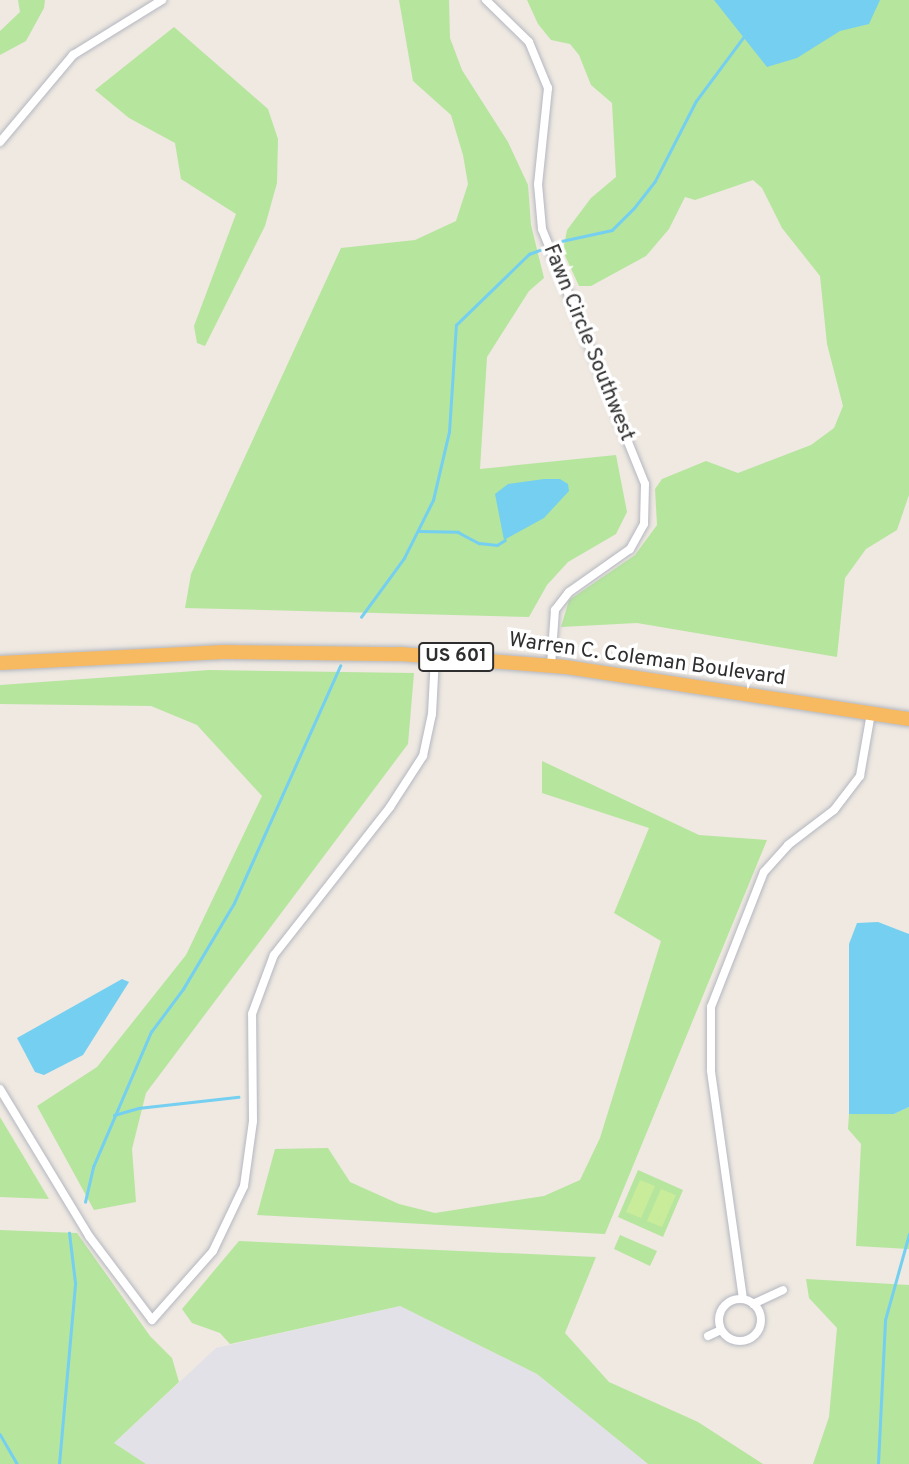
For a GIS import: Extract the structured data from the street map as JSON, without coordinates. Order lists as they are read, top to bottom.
{
  "streets": {
    "highway": ["US 601", "Warren C. Coleman Boulevard"],
    "street": ["Fawn Circle Southwest"]
  },
  "crossings": [
    ["Fawn Circle Southwest", "Warren C. Coleman Boulevard"]
  ]
}
